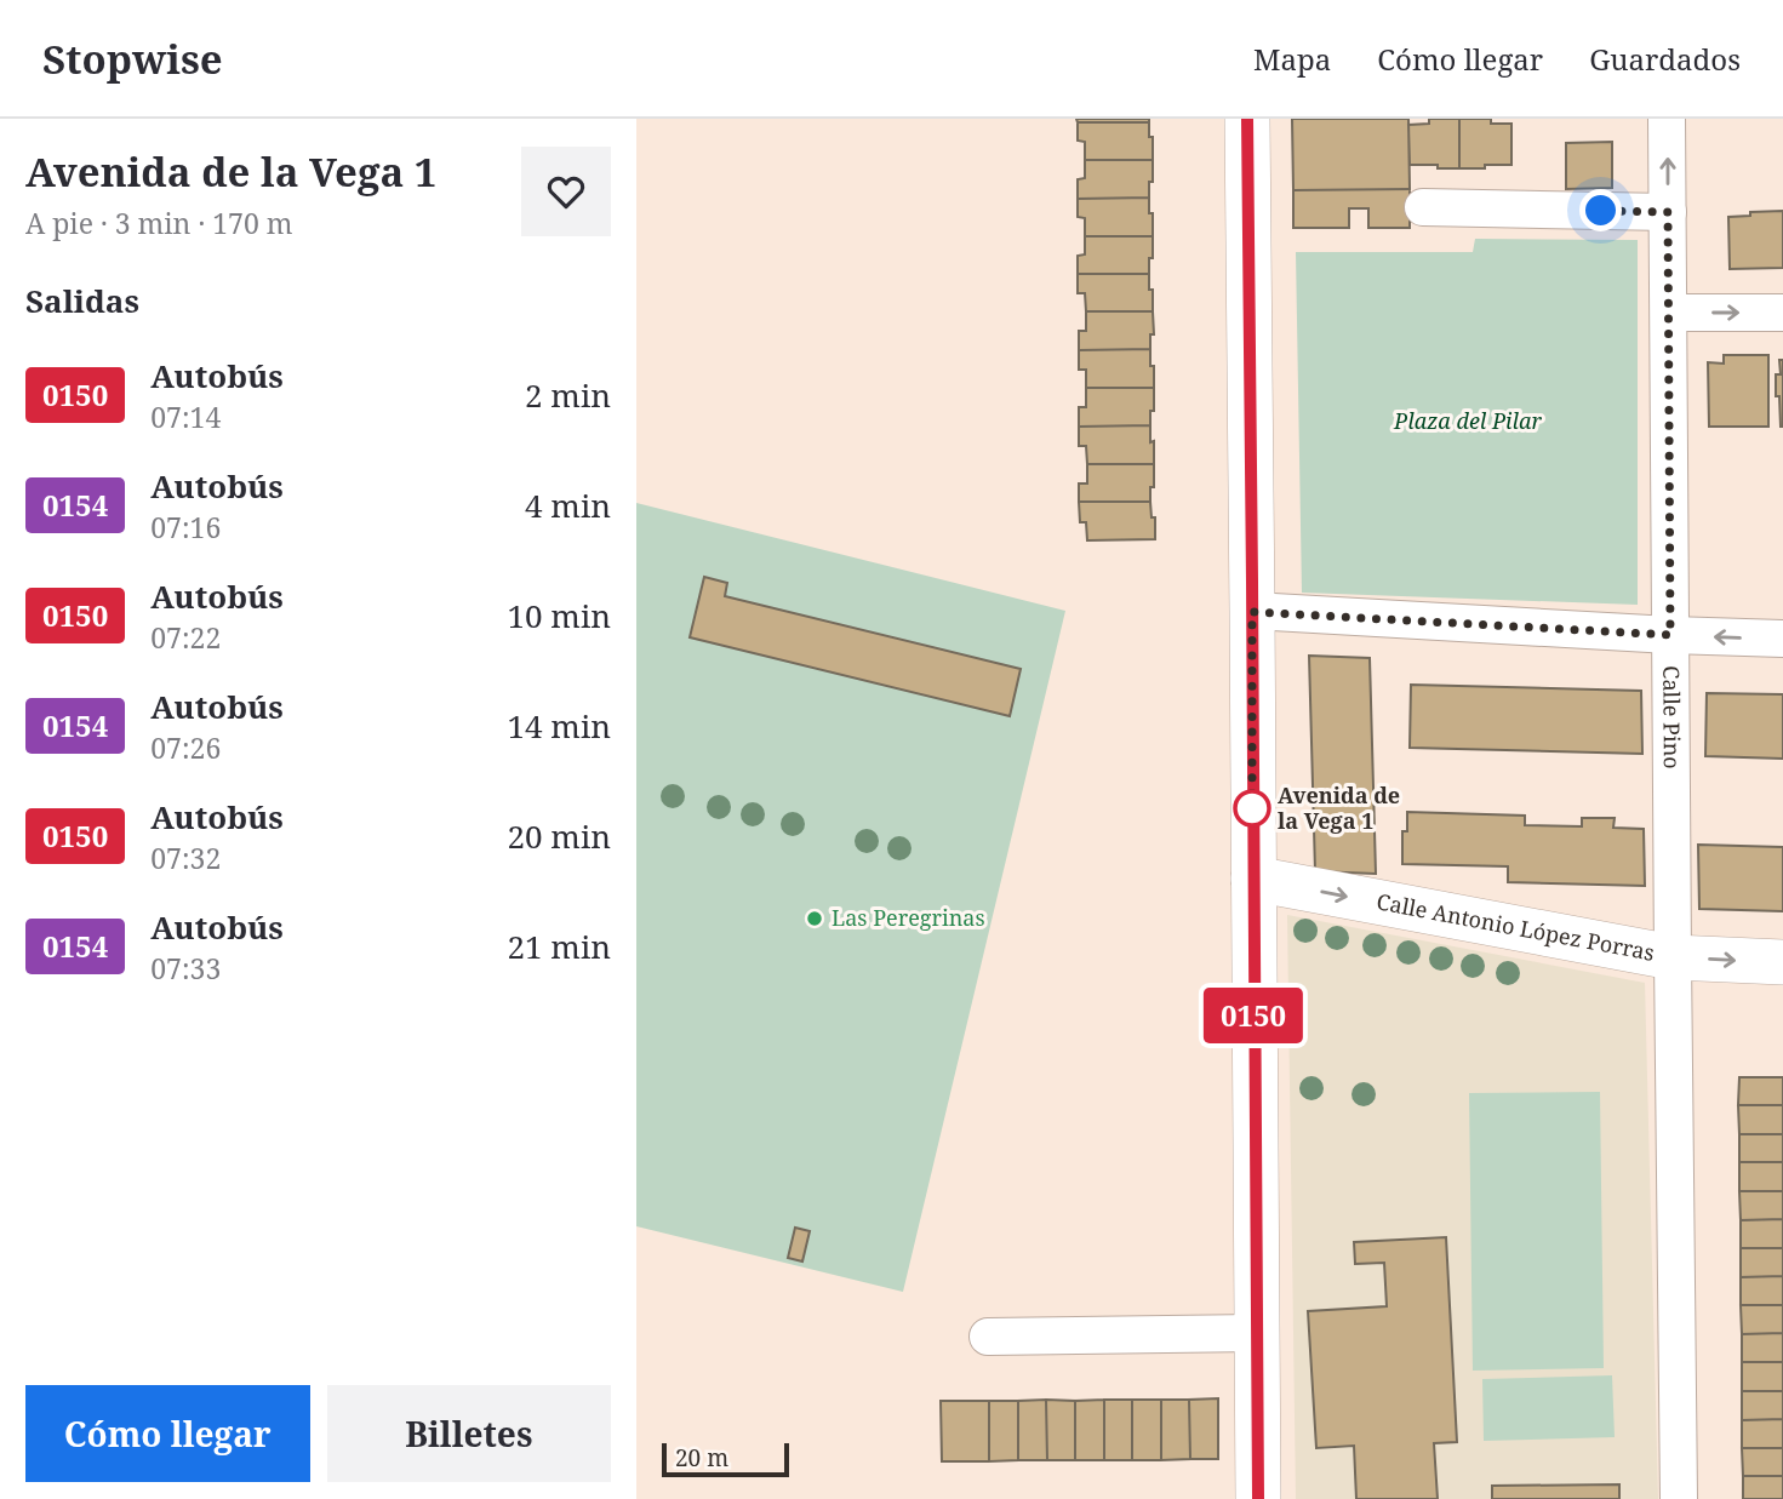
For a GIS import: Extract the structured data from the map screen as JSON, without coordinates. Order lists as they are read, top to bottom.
{
  "streets": {
    "street": ["Calle Pino", "Calle Antonio López Porras"]
  },
  "crossings": [
    ["Calle Pino", "Calle Antonio López Porras"]
  ],
  "parks": ["Plaza del Pilar"],
  "places": ["Avenida de la Vega 1", "Las Peregrinas"],
  "lines": ["bus line 0150"],
  "scale_bar": "20 m",
  "page": {
    "header": "Stopwise",
    "nav": ["Mapa", "Cómo llegar", "Guardados"],
    "heading": [
      ["Avenida de la Vega 1", "A pie · 3 min · 170 m"],
      "Salidas"
    ],
    "on_map": "0150",
    "list": [
      {
        "mark": "0150",
        "name": "Autobús",
        "note": "07:14",
        "value": "2 min"
      },
      {
        "mark": "0154",
        "name": "Autobús",
        "note": "07:16",
        "value": "4 min"
      },
      {
        "mark": "0150",
        "name": "Autobús",
        "note": "07:22",
        "value": "10 min"
      },
      {
        "mark": "0154",
        "name": "Autobús",
        "note": "07:26",
        "value": "14 min"
      },
      {
        "mark": "0150",
        "name": "Autobús",
        "note": "07:32",
        "value": "20 min"
      },
      {
        "mark": "0154",
        "name": "Autobús",
        "note": "07:33",
        "value": "21 min"
      }
    ],
    "buttons": ["Cómo llegar", "Billetes"],
    "scale": "20 m"
  }
}
